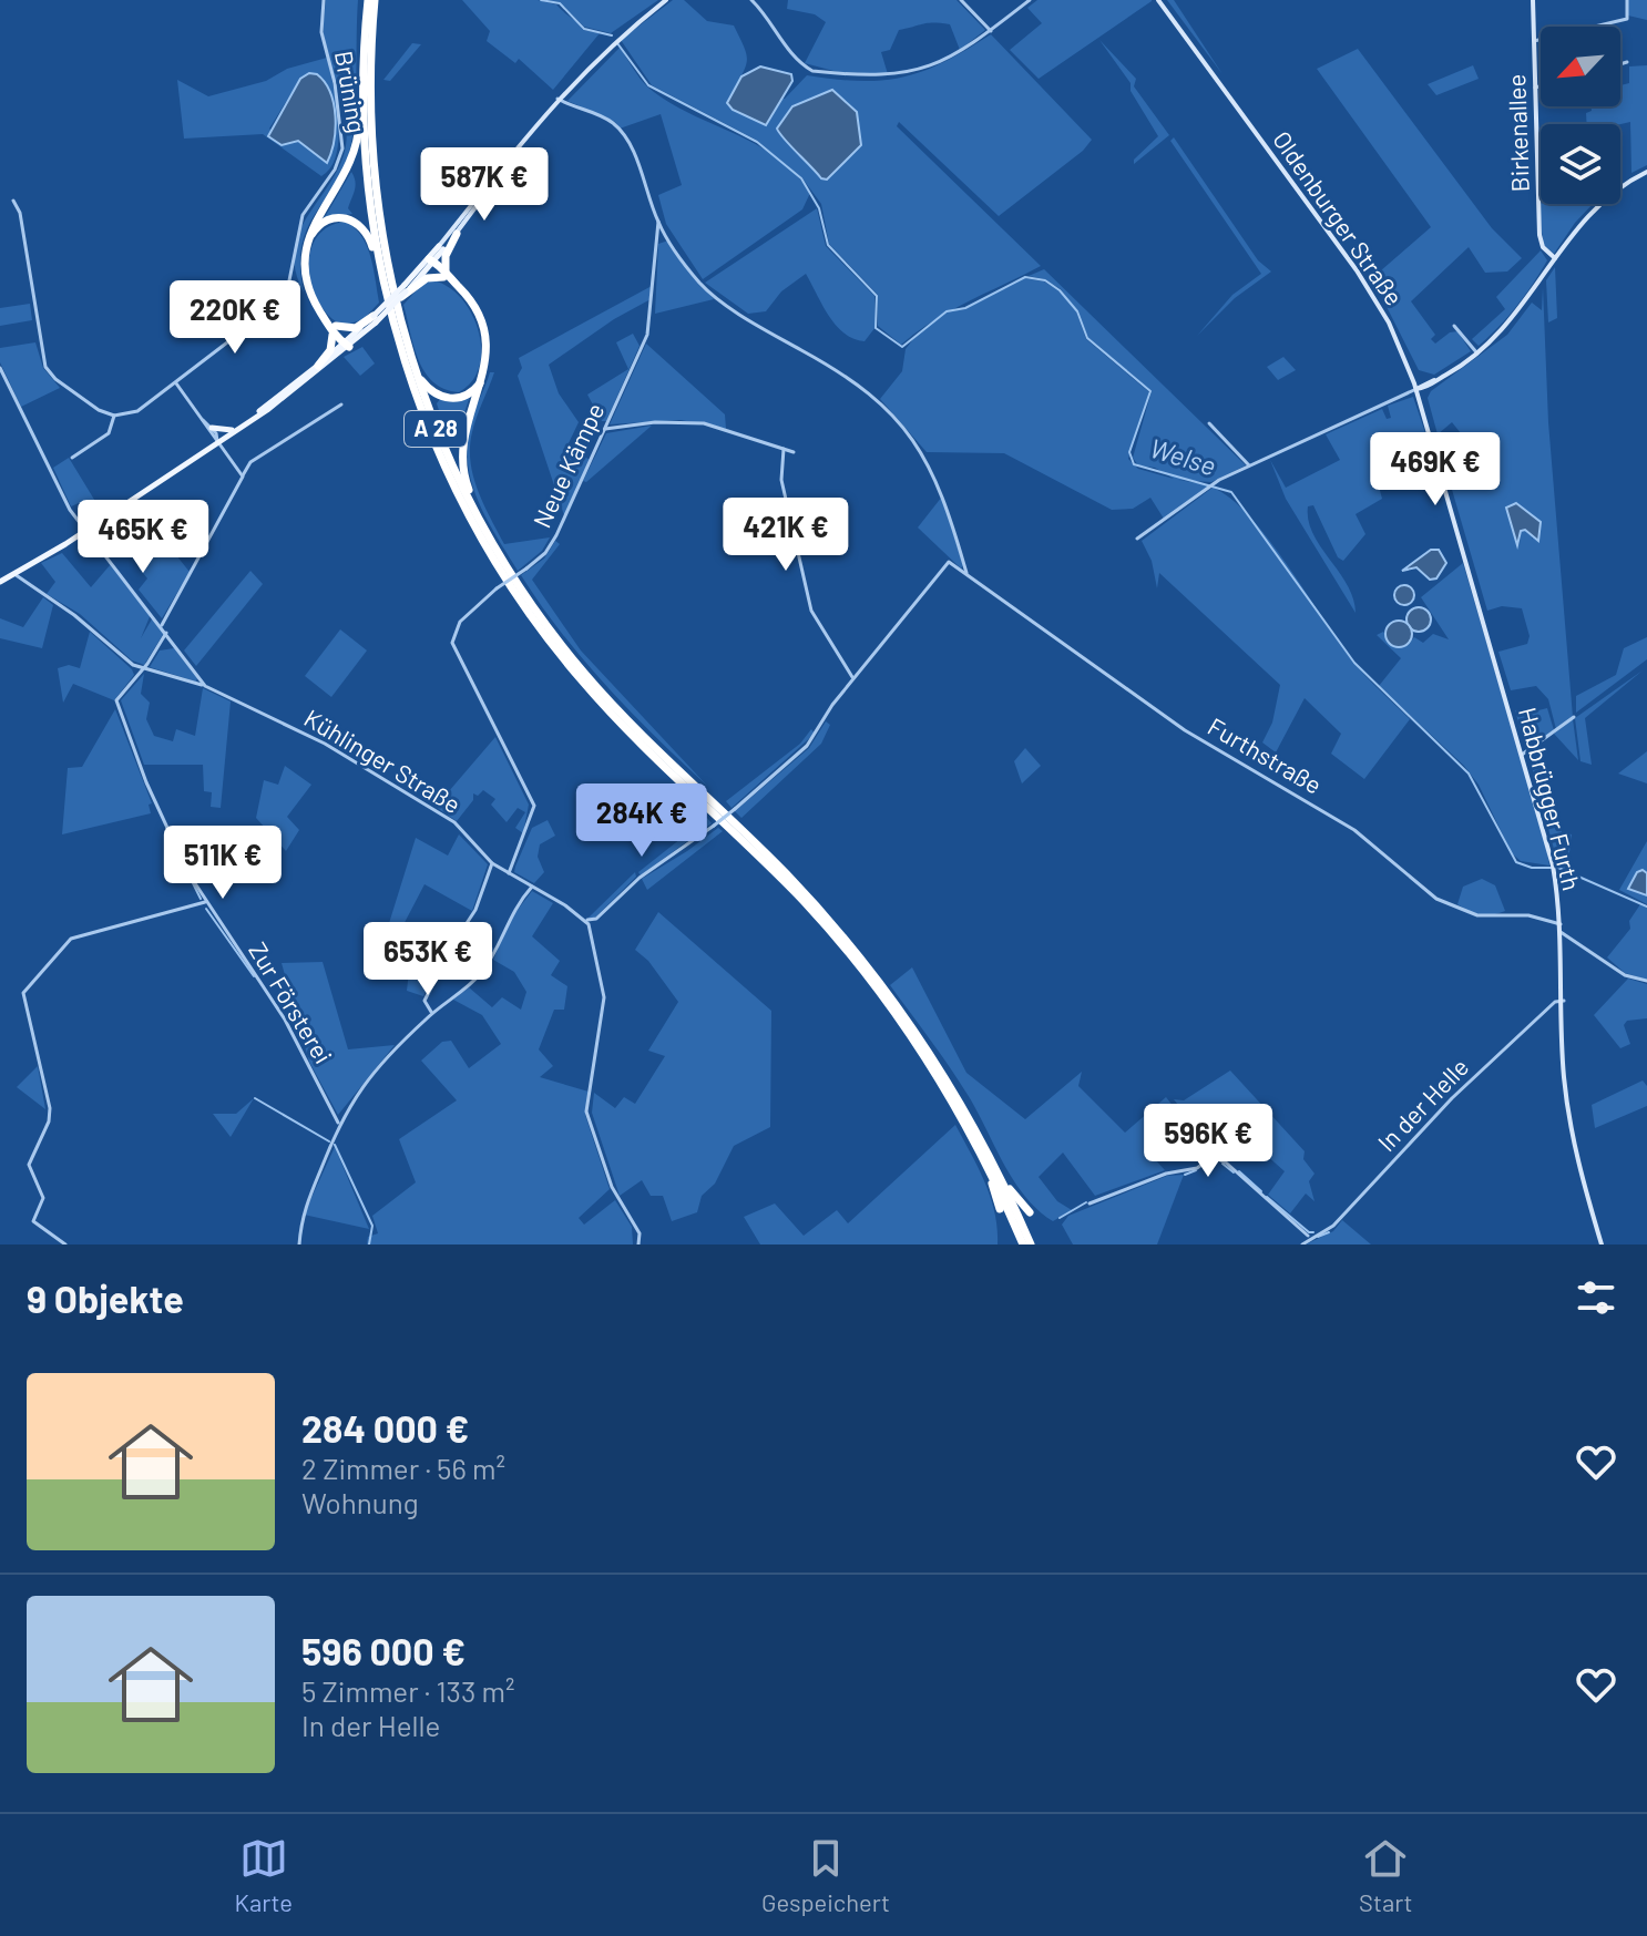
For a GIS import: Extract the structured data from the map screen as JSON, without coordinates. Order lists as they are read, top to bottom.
{
  "streets": {
    "highway": ["A 28"],
    "street": [
      "Brüning",
      "Birkenallee",
      "Oldenburger Straße",
      "Neue Kämpe",
      "Furthstraße",
      "Kühlinger Straße",
      "Habbrügger Furth",
      "Zur Försterei",
      "In der Helle"
    ]
  },
  "crossings": [
    ["Oldenburger Straße", "Habbrügger Furth"],
    ["Neue Kämpe", "Kühlinger Straße"],
    ["Furthstraße", "Habbrügger Furth"],
    ["Kühlinger Straße", "Zur Försterei"],
    ["Habbrügger Furth", "In der Helle"]
  ],
  "water": ["Welse"],
  "north": "bottom left",
  "page": {
    "price": [
      "587K €",
      "220K €",
      "469K €",
      "421K €",
      "465K €",
      "284K €",
      "511K €",
      "653K €",
      "596K €"
    ],
    "heading": "9 Objekte",
    "list": [
      {
        "name": "284 000 €",
        "note": "2 Zimmer · 56 m² · Wohnung"
      },
      {
        "name": "596 000 €",
        "note": "5 Zimmer · 133 m² · In der Helle"
      }
    ],
    "tabs": ["Karte", "Gespeichert", "Start"]
  }
}
